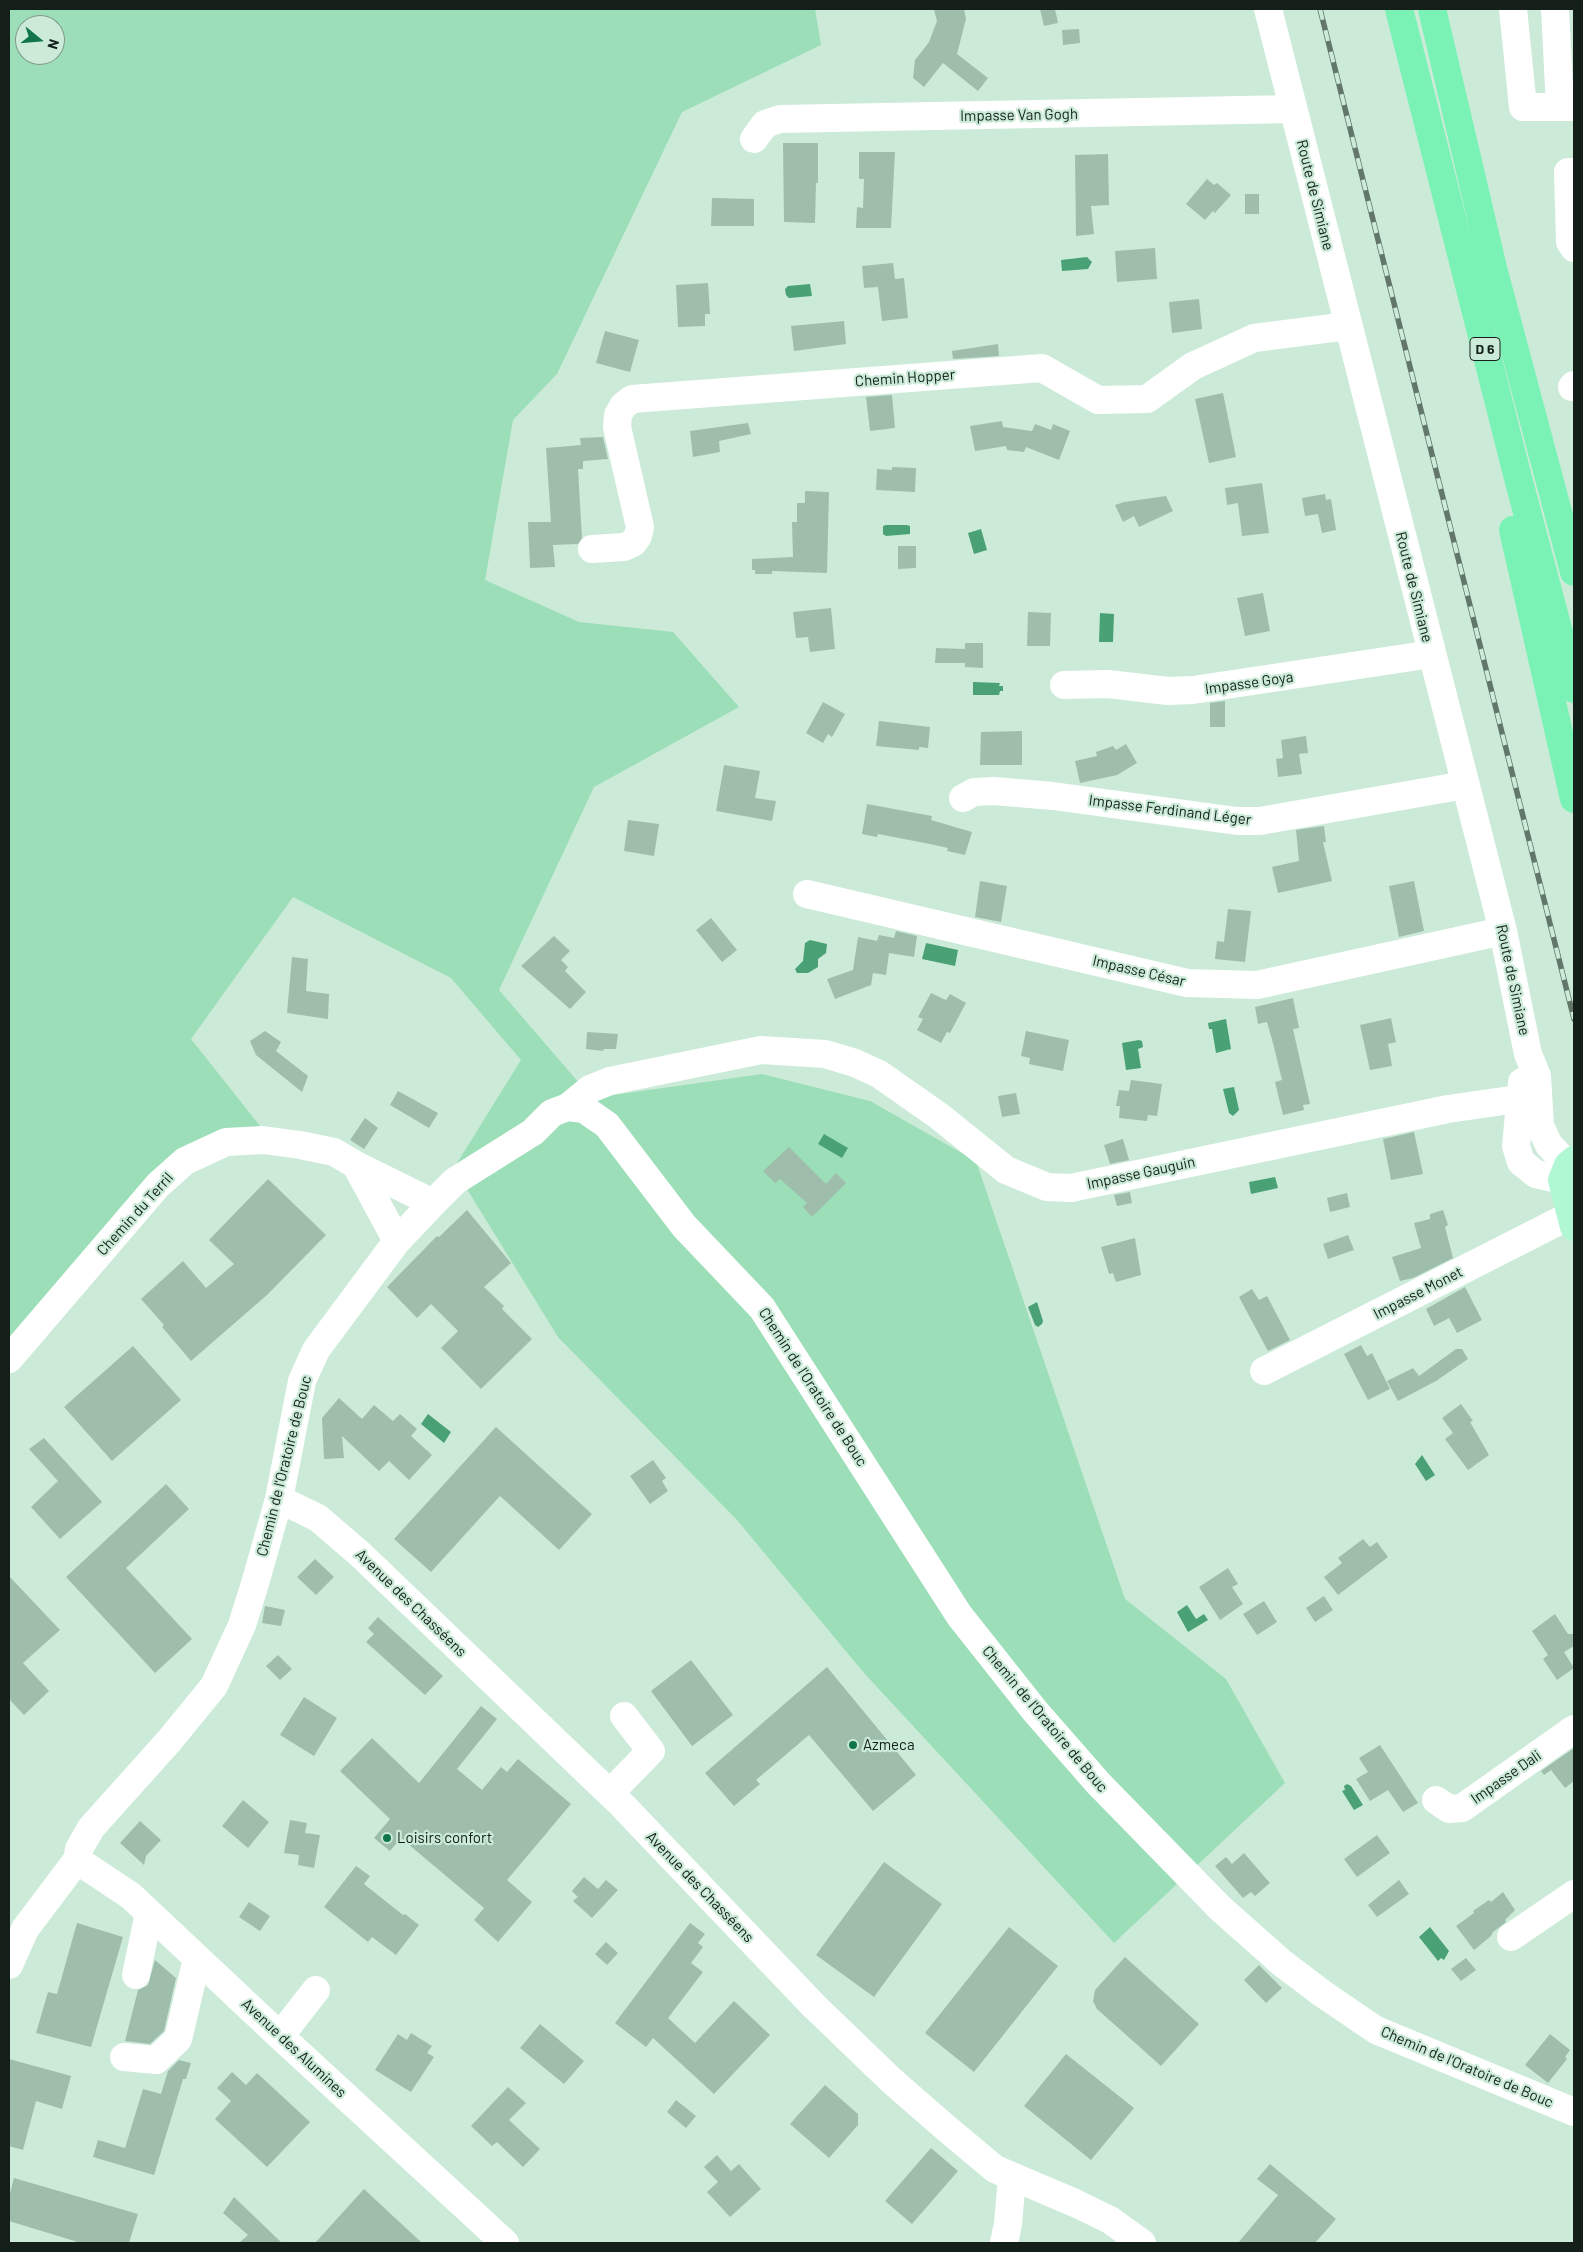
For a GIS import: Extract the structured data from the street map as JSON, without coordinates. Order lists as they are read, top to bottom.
{
  "streets": {
    "highway": ["D 6"],
    "street": [
      "Impasse Van Gogh",
      "Route de Simiane",
      "Chemin Hopper",
      "Impasse Goya",
      "Impasse Ferdinand Léger",
      "Impasse César",
      "Impasse Gauguin",
      "Chemin du Terril",
      "Impasse Monet",
      "Chemin de l'Oratoire de Bouc",
      "Avenue des Chasséens",
      "Impasse Dali",
      "Avenue des Alumines"
    ]
  },
  "crossings": [
    ["Impasse Van Gogh", "Route de Simiane"],
    ["Route de Simiane", "Chemin Hopper"],
    ["Route de Simiane", "Impasse Goya"],
    ["Route de Simiane", "Impasse Ferdinand Léger"],
    ["Route de Simiane", "Impasse César"],
    ["Route de Simiane", "Impasse Gauguin"],
    ["Impasse Gauguin", "Chemin de l'Oratoire de Bouc"],
    ["Chemin du Terril", "Chemin de l'Oratoire de Bouc"],
    ["Chemin de l'Oratoire de Bouc", "Avenue des Chasséens"],
    ["Chemin de l'Oratoire de Bouc", "Avenue des Alumines"]
  ],
  "places": ["Azmeca", "Loisirs confort"],
  "north": "right"
}
